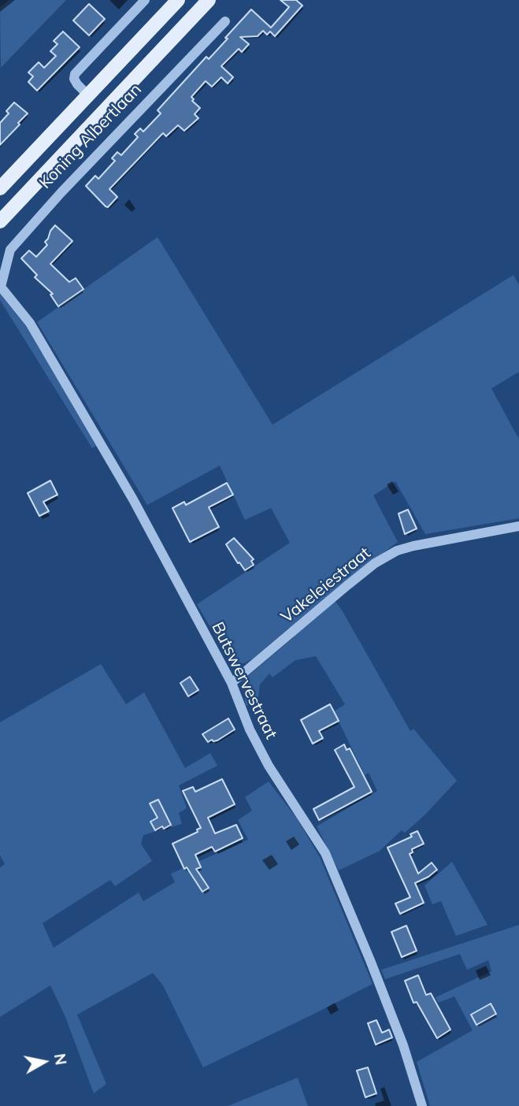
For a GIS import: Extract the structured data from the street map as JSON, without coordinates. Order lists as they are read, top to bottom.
{
  "streets": {
    "main road": ["Koning Albertlaan"],
    "street": ["Vakeleiestraat", "Butswervestraat"]
  },
  "crossings": [
    ["Koning Albertlaan", "Butswervestraat"],
    ["Vakeleiestraat", "Butswervestraat"]
  ],
  "north": "right"
}
